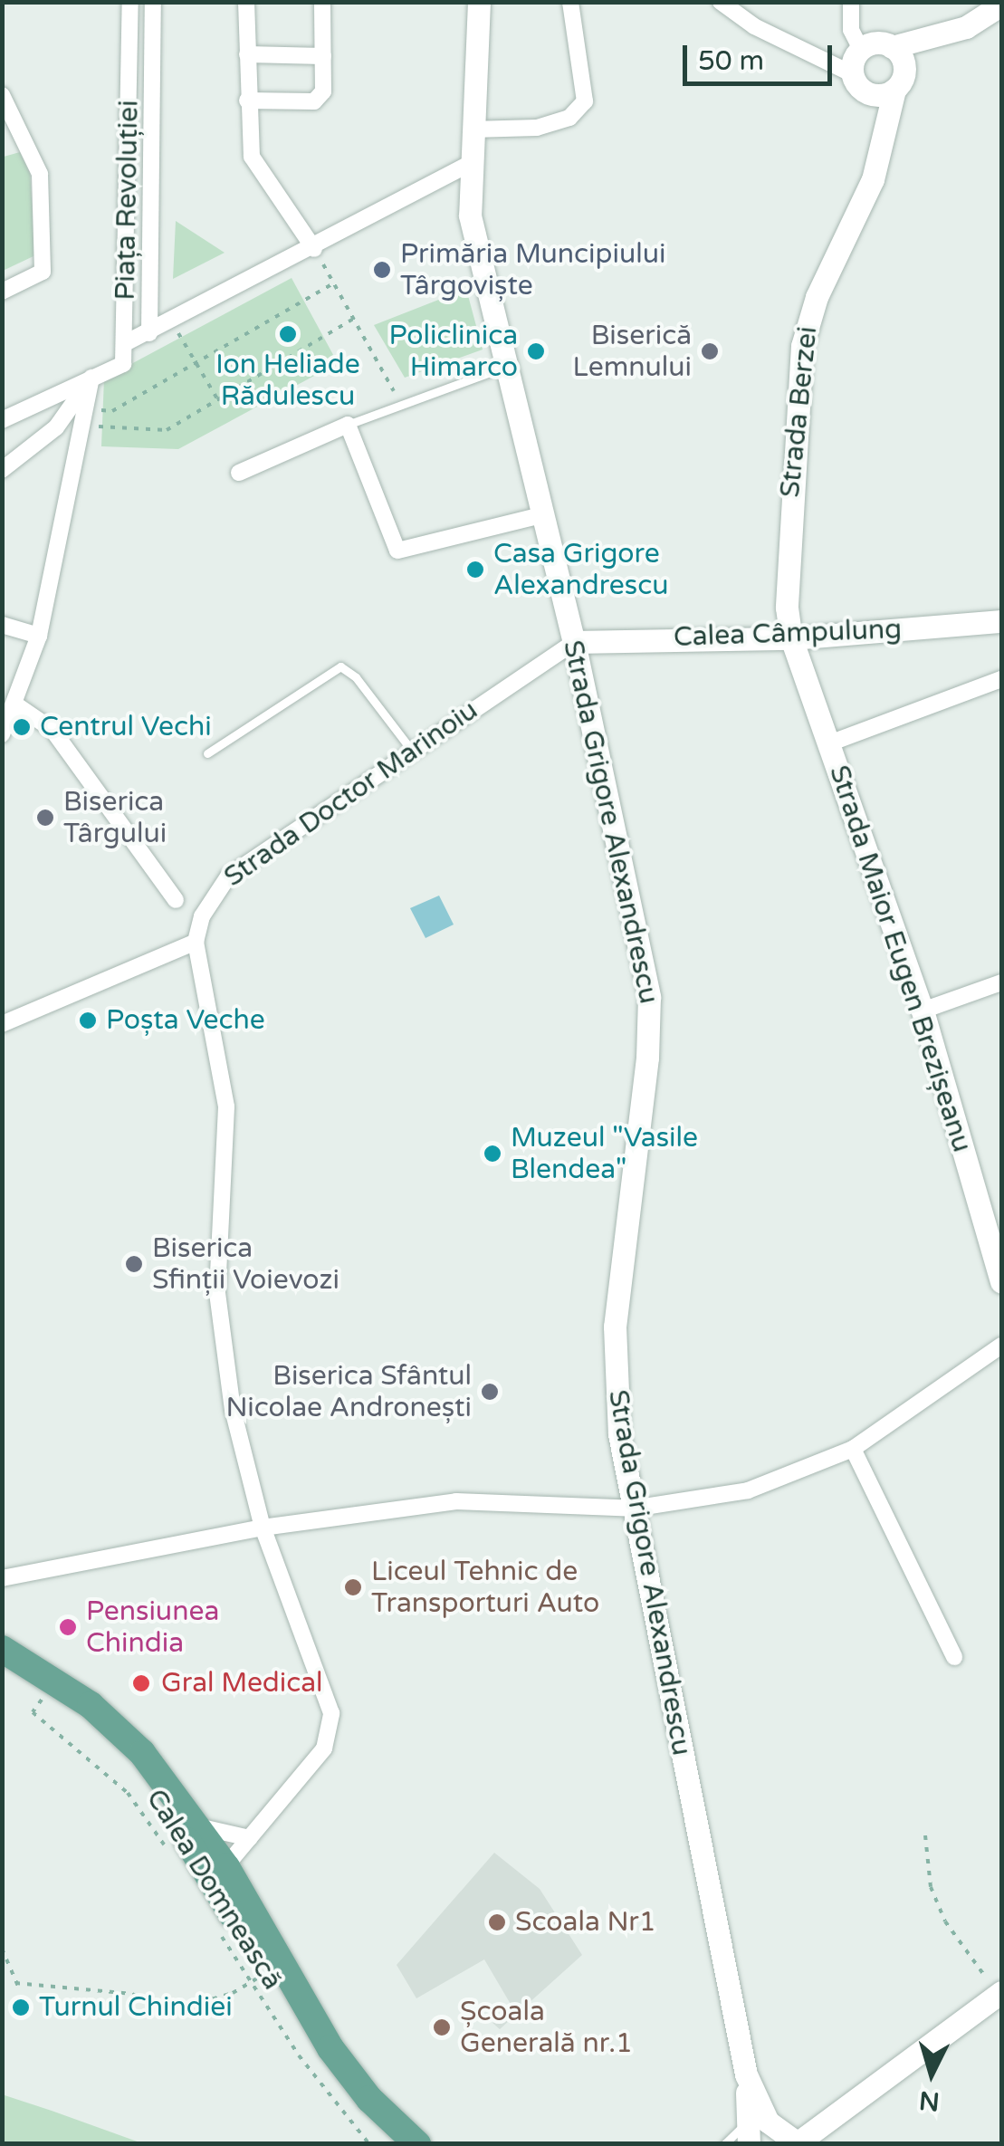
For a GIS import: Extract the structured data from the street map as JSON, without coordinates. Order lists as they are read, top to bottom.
{
  "streets": {
    "main road": ["Calea Domnească"],
    "street": [
      "Piața Revoluției",
      "Strada Berzei",
      "Calea Câmpulung",
      "Strada Doctor Marinoiu",
      "Strada Grigore Alexandrescu",
      "Strada Maior Eugen Brezișeanu"
    ]
  },
  "crossings": [
    ["Strada Berzei", "Calea Câmpulung"],
    ["Strada Berzei", "Strada Maior Eugen Brezișeanu"],
    ["Calea Câmpulung", "Strada Doctor Marinoiu"],
    ["Calea Câmpulung", "Strada Grigore Alexandrescu"],
    ["Calea Câmpulung", "Strada Maior Eugen Brezișeanu"],
    ["Strada Doctor Marinoiu", "Strada Grigore Alexandrescu"]
  ],
  "places": [
    "Primăria Muncipiului Târgoviște",
    "Ion Heliade Rădulescu",
    "Policlinica Himarco",
    "Biserică Lemnului",
    "Casa Grigore Alexandrescu",
    "Centrul Vechi",
    "Biserica Târgului",
    "Poșta Veche",
    "Muzeul \"Vasile Blendea\"",
    "Biserica Sfinții Voievozi",
    "Biserica Sfântul Nicolae Andronești",
    "Liceul Tehnic de Transporturi Auto",
    "Pensiunea Chindia",
    "Gral Medical",
    "Scoala Nr1",
    "Turnul Chindiei",
    "Școala Generală nr.1"
  ],
  "scale_bar": "50 m",
  "north": "bottom"
}
